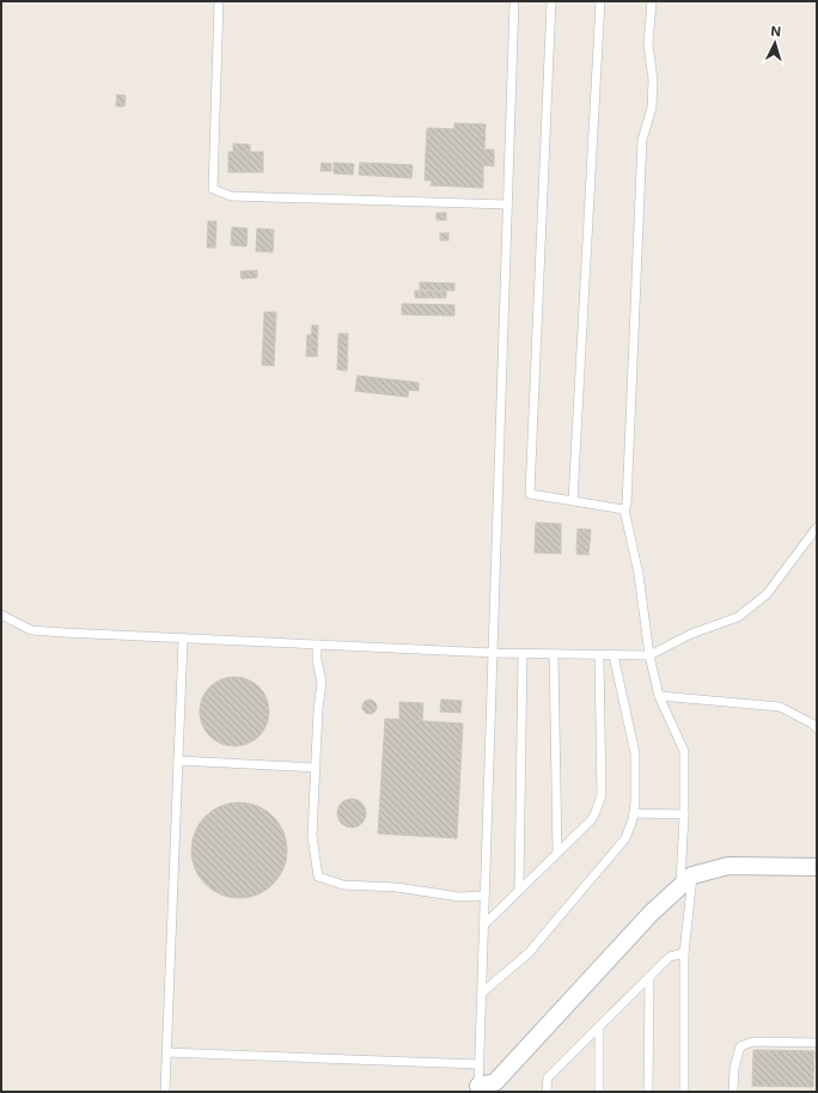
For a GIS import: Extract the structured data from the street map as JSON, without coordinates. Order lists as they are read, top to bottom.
{
  "north": "top"
}
